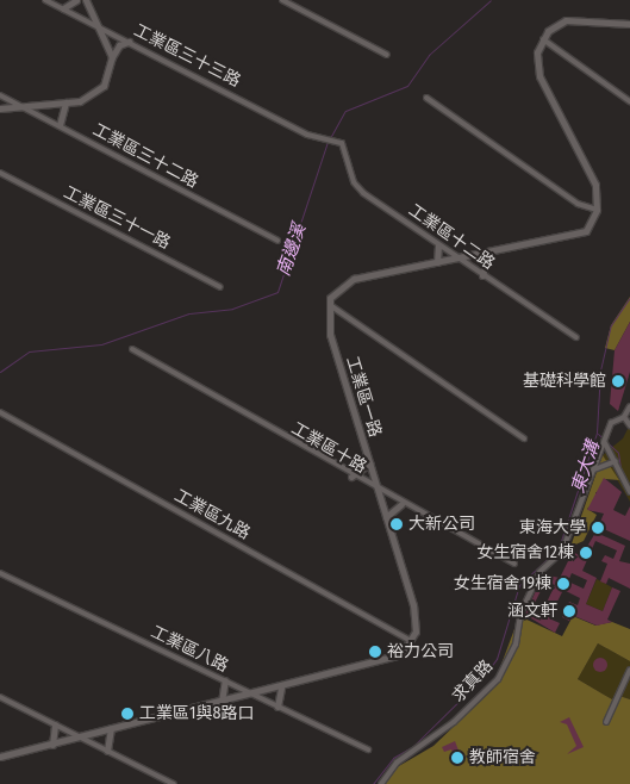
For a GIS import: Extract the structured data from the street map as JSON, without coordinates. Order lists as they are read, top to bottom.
{
  "streets": {
    "street": [
      "工業區三十三路",
      "工業區三十二路",
      "工業區三十一路",
      "工業區十二路",
      "工業區一路",
      "工業區十路",
      "工業區九路",
      "工業區八路",
      "求真路"
    ]
  },
  "crossings": [
    ["工業區三十三路", "工業區十二路"],
    ["工業區一路", "工業區十路"],
    ["工業區一路", "工業區九路"]
  ],
  "water": ["南邊溪", "東大溝"],
  "places": [
    "基礎科學館",
    "大新公司",
    "東海大學",
    "女生宿舍12棟",
    "女生宿舍19棟",
    "涵文軒",
    "裕力公司",
    "工業區1與8路口",
    "教師宿舍"
  ]
}
